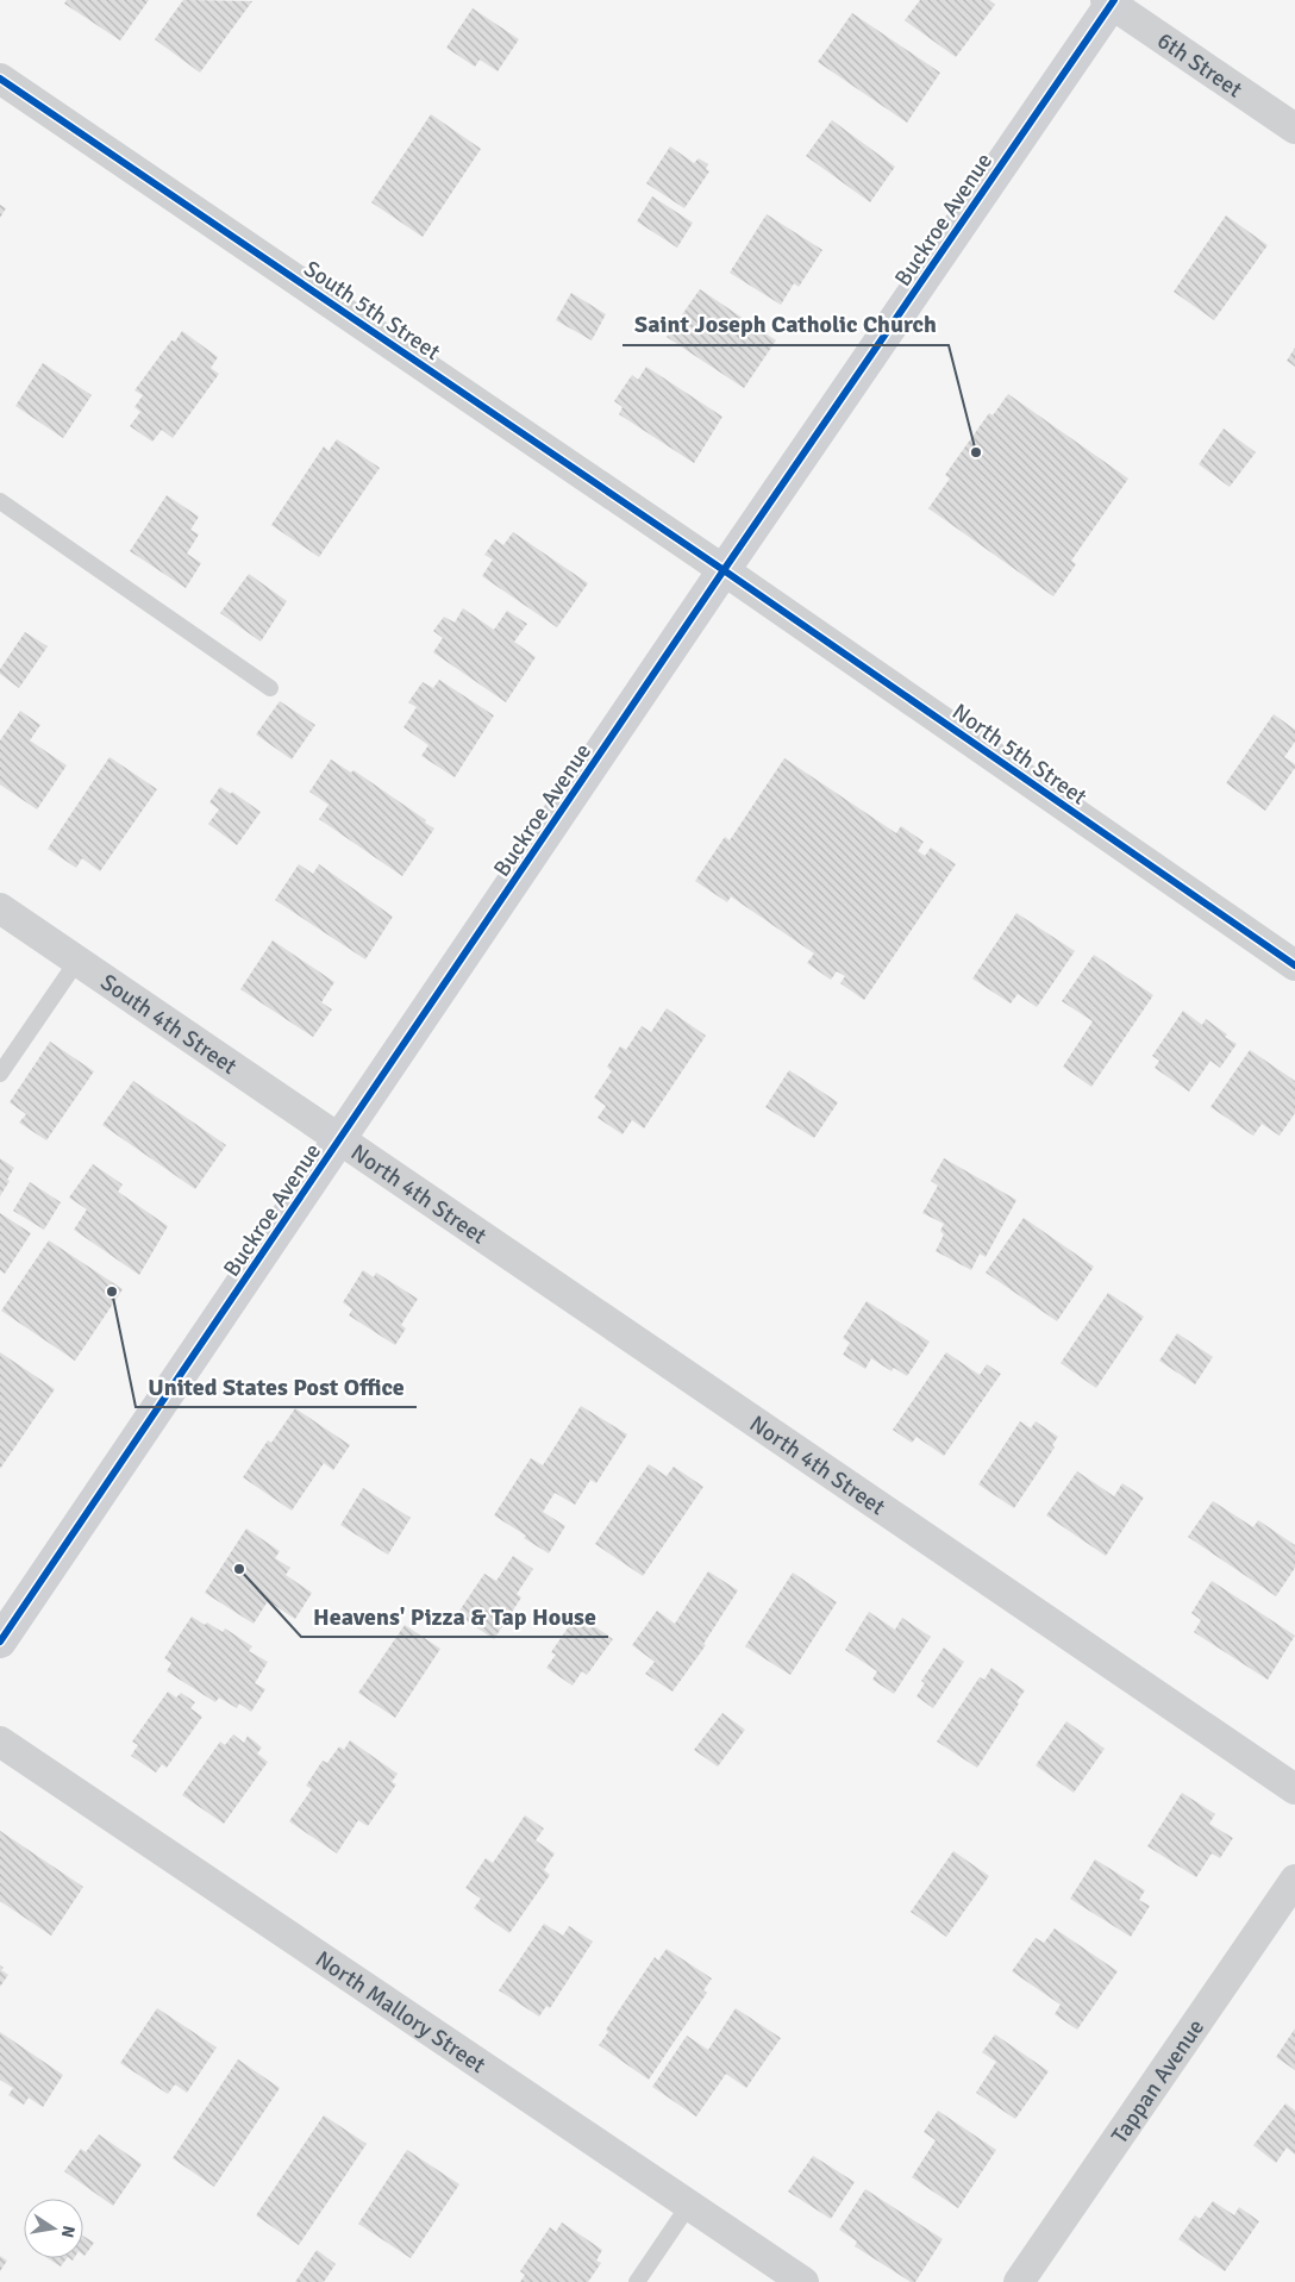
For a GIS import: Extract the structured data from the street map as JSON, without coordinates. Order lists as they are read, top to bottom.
{
  "streets": {
    "street": [
      "6th Street",
      "Buckroe Avenue",
      "South 5th Street",
      "North 5th Street",
      "South 4th Street",
      "North 4th Street",
      "North Mallory Street",
      "Tappan Avenue"
    ]
  },
  "crossings": [
    ["6th Street", "Buckroe Avenue"],
    ["Buckroe Avenue", "South 5th Street"],
    ["Buckroe Avenue", "North 5th Street"],
    ["Buckroe Avenue", "South 4th Street"],
    ["Buckroe Avenue", "North 4th Street"],
    ["South 5th Street", "North 5th Street"],
    ["South 4th Street", "North 4th Street"]
  ],
  "places": ["Saint Joseph Catholic Church", "United States Post Office", "Heavens' Pizza & Tap House"],
  "north": "right"
}
